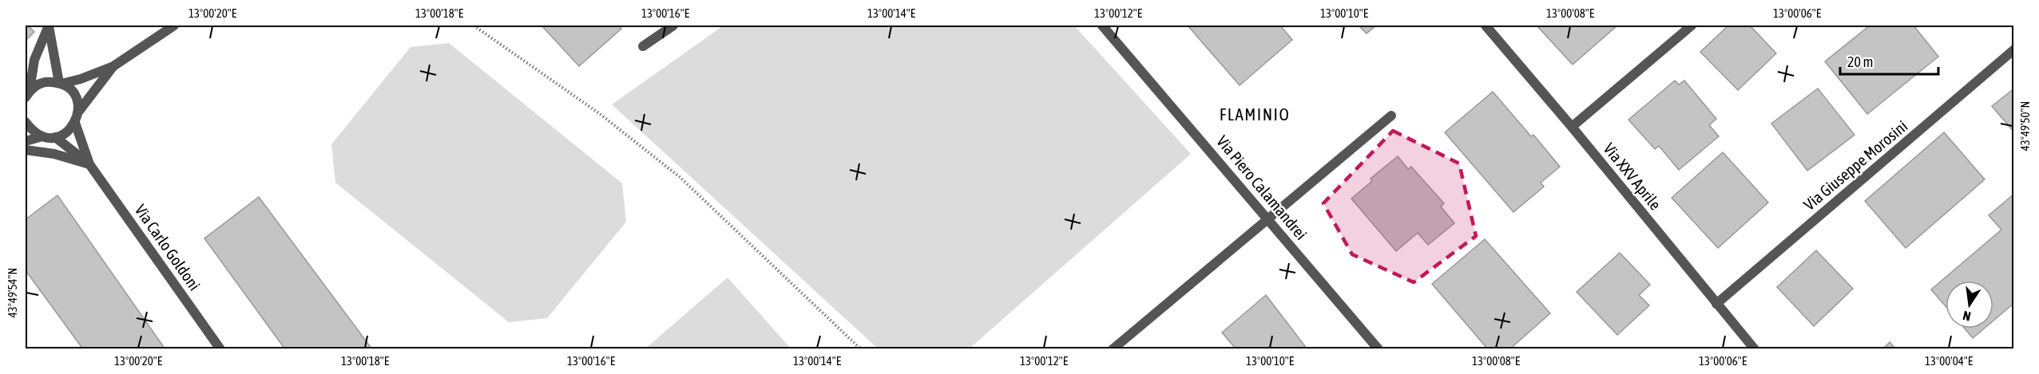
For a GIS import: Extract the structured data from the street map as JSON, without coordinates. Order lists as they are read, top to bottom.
{
  "streets": {
    "street": [
      "Via Giuseppe Morosini",
      "Via XXV Aprile",
      "Via Piero Calamandrei",
      "Via Carlo Goldoni"
    ]
  },
  "crossings": [
    ["Via Giuseppe Morosini", "Via XXV Aprile"]
  ],
  "districts": ["FLAMINIO"],
  "scale_bar": "20 m",
  "north": "bottom",
  "coordinates": [
    "13°00'20\"E",
    "13°00'18\"E",
    "13°00'16\"E",
    "13°00'14\"E",
    "13°00'12\"E",
    "13°00'10\"E",
    "13°00'08\"E",
    "13°00'06\"E",
    "43°49'50\"N",
    "43°49'54\"N",
    "13°00'04\"E"
  ]
}
